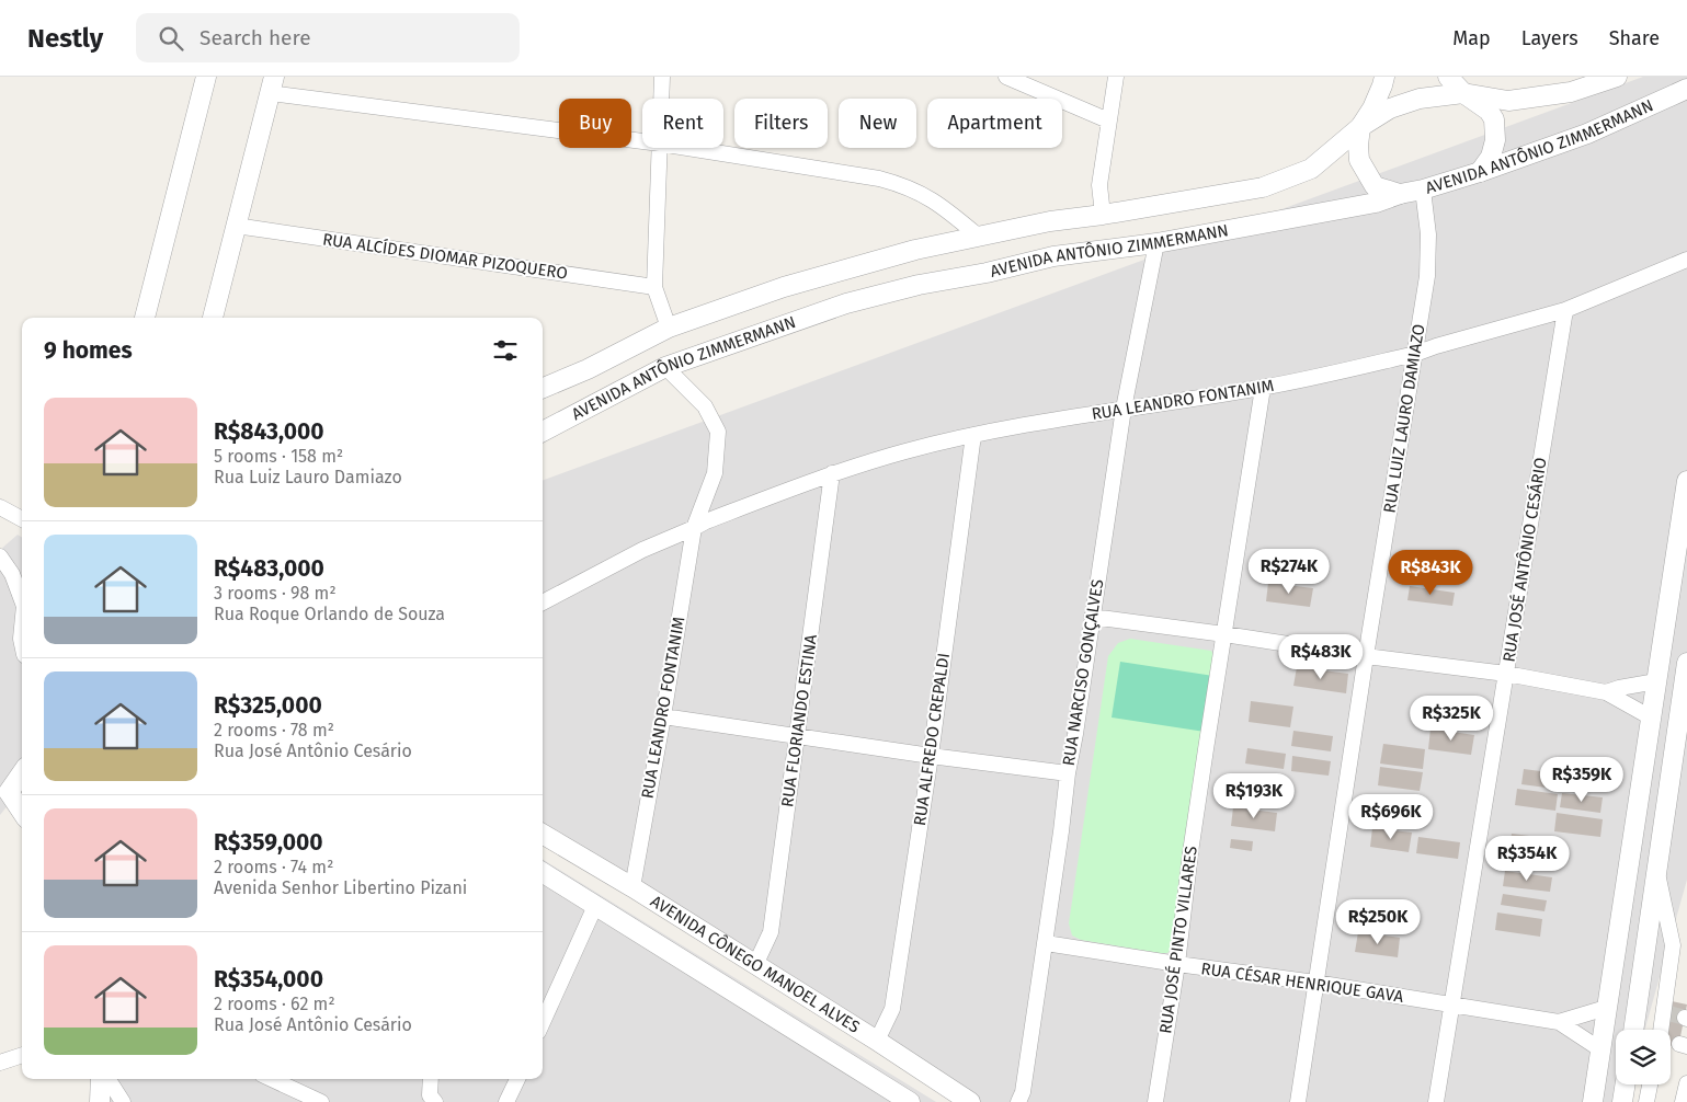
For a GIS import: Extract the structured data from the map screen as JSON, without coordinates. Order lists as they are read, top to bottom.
{
  "streets": {
    "street": [
      "AVENIDA ANTÔNIO ZIMMERMANN",
      "RUA ALCÍDES DIOMAR PIZOQUERO",
      "RUA LEANDRO FONTANIM",
      "RUA LUIZ LAURO DAMIAZO",
      "RUA JOSÉ ANTÔNIO CESÁRIO",
      "RUA NARCISO GONÇALVES",
      "RUA FLORIANDO ESTINA",
      "RUA ALFREDO CREPALDI",
      "RUA JOSÉ PINTO VILLARES",
      "AVENIDA CÔNEGO MANOEL ALVES",
      "RUA CÉSAR HENRIQUE GAVA"
    ]
  },
  "crossings": [
    ["AVENIDA ANTÔNIO ZIMMERMANN", "RUA LEANDRO FONTANIM"],
    ["AVENIDA ANTÔNIO ZIMMERMANN", "RUA LUIZ LAURO DAMIAZO"],
    ["AVENIDA ANTÔNIO ZIMMERMANN", "RUA NARCISO GONÇALVES"],
    ["RUA LEANDRO FONTANIM", "RUA LUIZ LAURO DAMIAZO"],
    ["RUA LEANDRO FONTANIM", "RUA JOSÉ ANTÔNIO CESÁRIO"],
    ["RUA LEANDRO FONTANIM", "RUA NARCISO GONÇALVES"],
    ["RUA LEANDRO FONTANIM", "RUA FLORIANDO ESTINA"],
    ["RUA LEANDRO FONTANIM", "RUA ALFREDO CREPALDI"],
    ["RUA LEANDRO FONTANIM", "RUA JOSÉ PINTO VILLARES"],
    ["RUA LEANDRO FONTANIM", "AVENIDA CÔNEGO MANOEL ALVES"],
    ["RUA LUIZ LAURO DAMIAZO", "RUA CÉSAR HENRIQUE GAVA"],
    ["RUA JOSÉ ANTÔNIO CESÁRIO", "RUA CÉSAR HENRIQUE GAVA"],
    ["RUA NARCISO GONÇALVES", "RUA CÉSAR HENRIQUE GAVA"],
    ["RUA FLORIANDO ESTINA", "AVENIDA CÔNEGO MANOEL ALVES"],
    ["RUA ALFREDO CREPALDI", "AVENIDA CÔNEGO MANOEL ALVES"],
    ["RUA JOSÉ PINTO VILLARES", "RUA CÉSAR HENRIQUE GAVA"]
  ],
  "page": {
    "header": "Nestly",
    "search": "Search here",
    "nav": ["Map", "Layers", "Share"],
    "chip": [
      "Buy",
      "Rent",
      "Filters",
      "New",
      "Apartment"
    ],
    "heading": "9 homes",
    "list": [
      {
        "name": "R$843,000",
        "note": "5 rooms · 158 m² · Rua Luiz Lauro Damiazo"
      },
      {
        "name": "R$483,000",
        "note": "3 rooms · 98 m² · Rua Roque Orlando de Souza"
      },
      {
        "name": "R$325,000",
        "note": "2 rooms · 78 m² · Rua José Antônio Cesário"
      },
      {
        "name": "R$359,000",
        "note": "2 rooms · 74 m² · Avenida Senhor Libertino Pizani"
      },
      {
        "name": "R$354,000",
        "note": "2 rooms · 62 m² · Rua José Antônio Cesário"
      }
    ],
    "price": [
      "R$274K",
      "R$843K",
      "R$483K",
      "R$325K",
      "R$359K",
      "R$193K",
      "R$696K",
      "R$354K",
      "R$250K"
    ]
  }
}
